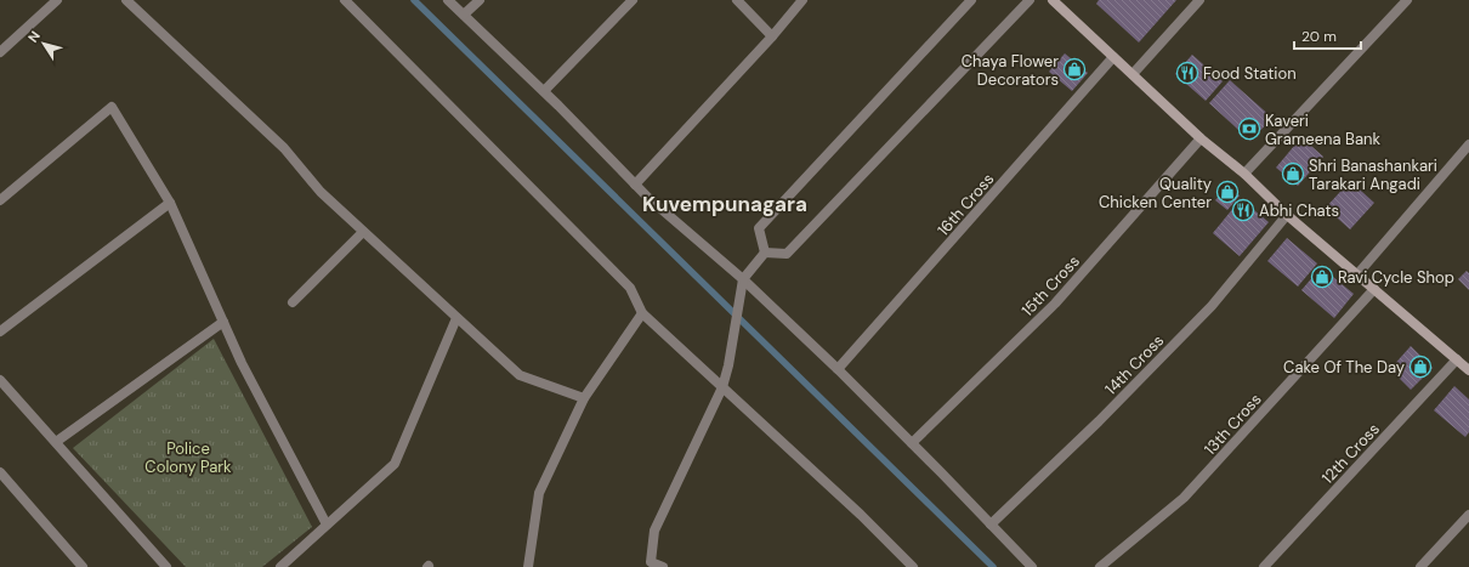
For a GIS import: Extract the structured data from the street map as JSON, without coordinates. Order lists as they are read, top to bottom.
{
  "streets": {
    "street": [
      "16th Cross",
      "15th Cross",
      "14th Cross",
      "13th Cross",
      "12th Cross"
    ]
  },
  "districts": ["Kuvempunagara"],
  "parks": ["Police Colony Park"],
  "places": {
    "shop": [
      "Chaya Flower Decorators",
      "Shri Banashankari Tarakari Angadi",
      "Quality Chicken Center",
      "Ravi Cycle Shop",
      "Cake Of The Day"
    ],
    "restaurant": ["Food Station", "Abhi Chats"],
    "bank": ["Kaveri Grameena Bank"]
  },
  "scale_bar": "20 m",
  "north": "top left"
}
